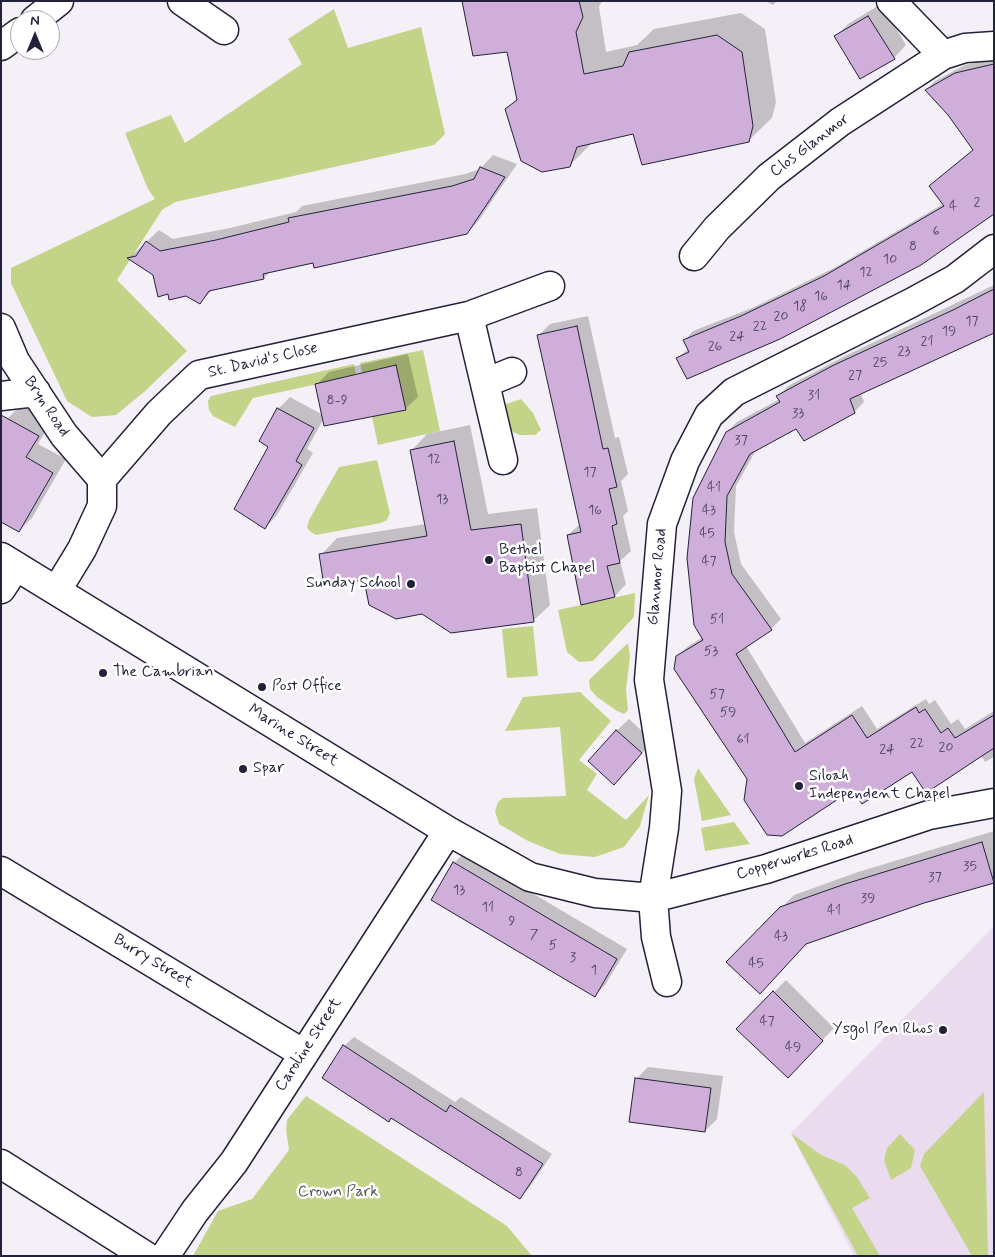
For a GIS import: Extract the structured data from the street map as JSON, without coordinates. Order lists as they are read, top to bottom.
{
  "streets": {
    "street": [
      "Clos Glanmor",
      "St. David's Close",
      "Bryn Road",
      "Glanmor Road",
      "Marine Street",
      "Copperworks Road",
      "Burry Street",
      "Caroline Street"
    ]
  },
  "crossings": [
    ["St. David's Close", "Bryn Road"],
    ["Glanmor Road", "Copperworks Road"],
    ["Marine Street", "Copperworks Road"],
    ["Marine Street", "Caroline Street"],
    ["Burry Street", "Caroline Street"]
  ],
  "parks": ["Crown Park"],
  "places": [
    "Bethel Baptist Chapel",
    "Sunday School",
    "The Cambrian",
    "Post Office",
    "Spar",
    "Siloah Independent Chapel",
    "Ysgol Pen Rhos"
  ],
  "house_numbers": [
    "2",
    "4",
    "6",
    "8",
    "10",
    "12",
    "14",
    "16",
    "18",
    "20",
    "17",
    "22",
    "19",
    "24",
    "21",
    "26",
    "23",
    "25",
    "27",
    "31",
    "8-9",
    "33",
    "37",
    "12",
    "17",
    "41",
    "13",
    "16",
    "43",
    "45",
    "47",
    "51",
    "53",
    "57",
    "59",
    "61",
    "22",
    "20",
    "24",
    "35",
    "37",
    "13",
    "39",
    "11",
    "41",
    "9",
    "7",
    "43",
    "5",
    "3",
    "45",
    "1",
    "47",
    "49",
    "8"
  ],
  "north": "top"
}
